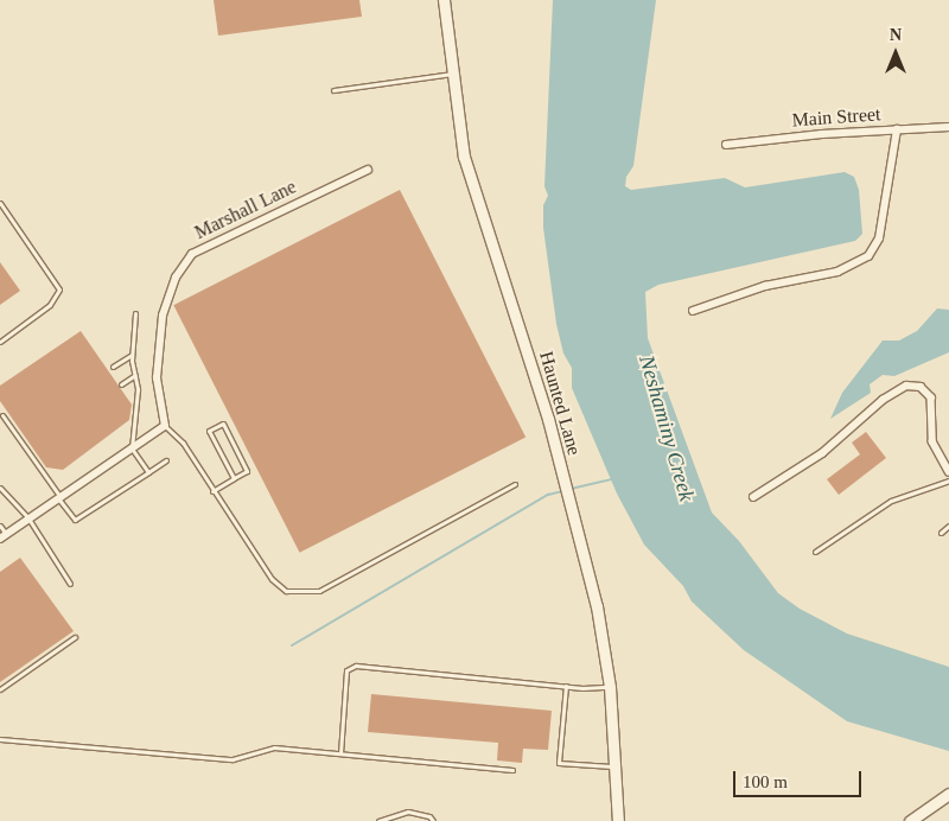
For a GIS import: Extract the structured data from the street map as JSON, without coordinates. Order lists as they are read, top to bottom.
{
  "streets": {
    "street": ["Main Street", "Marshall Lane", "Haunted Lane"]
  },
  "water": ["Neshaminy Creek"],
  "scale_bar": "100 m",
  "north": "top"
}
